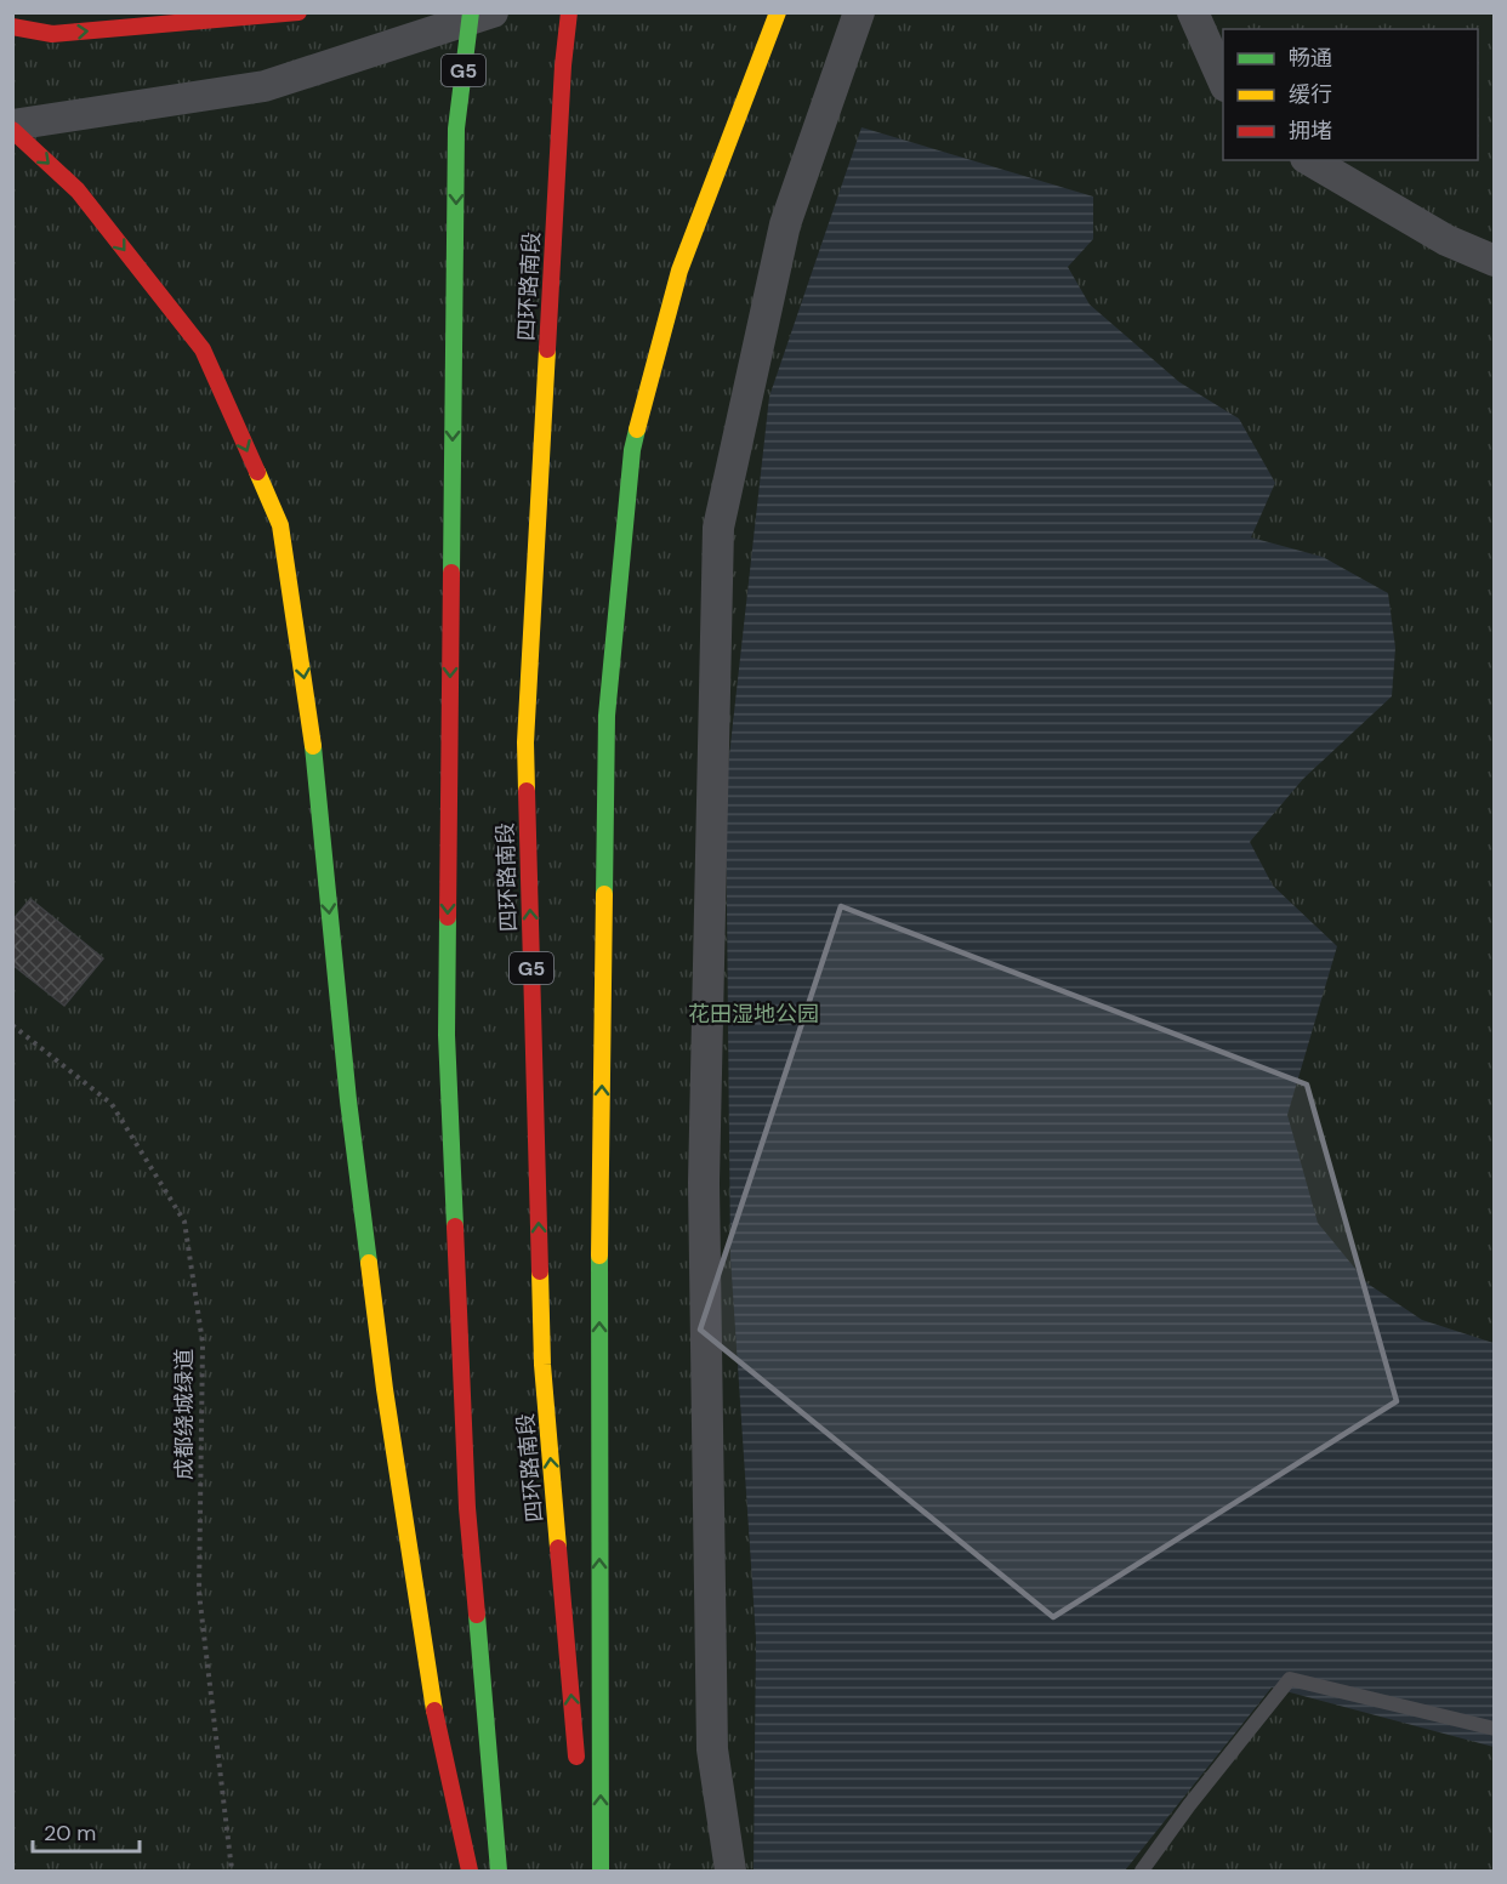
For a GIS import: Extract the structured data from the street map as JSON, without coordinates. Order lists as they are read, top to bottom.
{
  "streets": {
    "highway": ["G5", "四环路南段"],
    "path": ["成都绕城绿道"]
  },
  "parks": ["花田湿地公园"],
  "legend": ["畅通", "缓行", "拥堵"],
  "scale_bar": "20 m"
}
